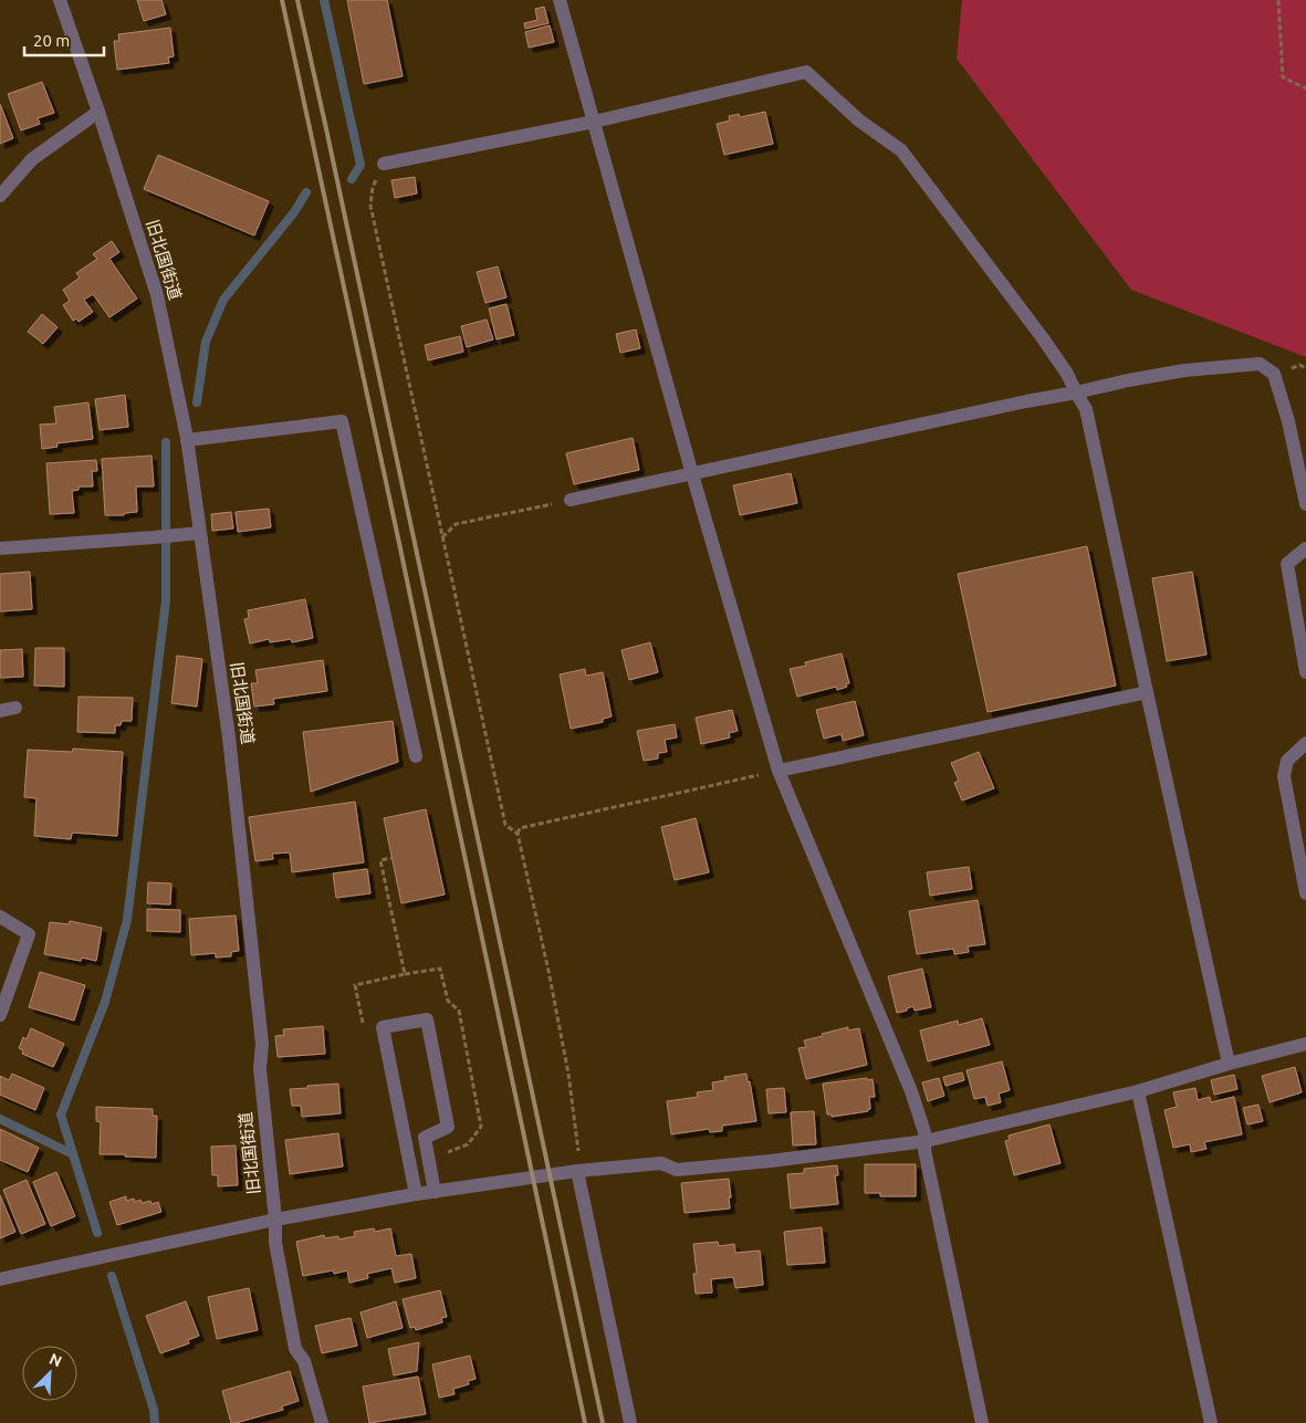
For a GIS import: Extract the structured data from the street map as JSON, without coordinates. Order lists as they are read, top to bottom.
{
  "streets": {
    "street": ["旧北国街道"]
  },
  "scale_bar": "20 m",
  "north": "top right"
}
